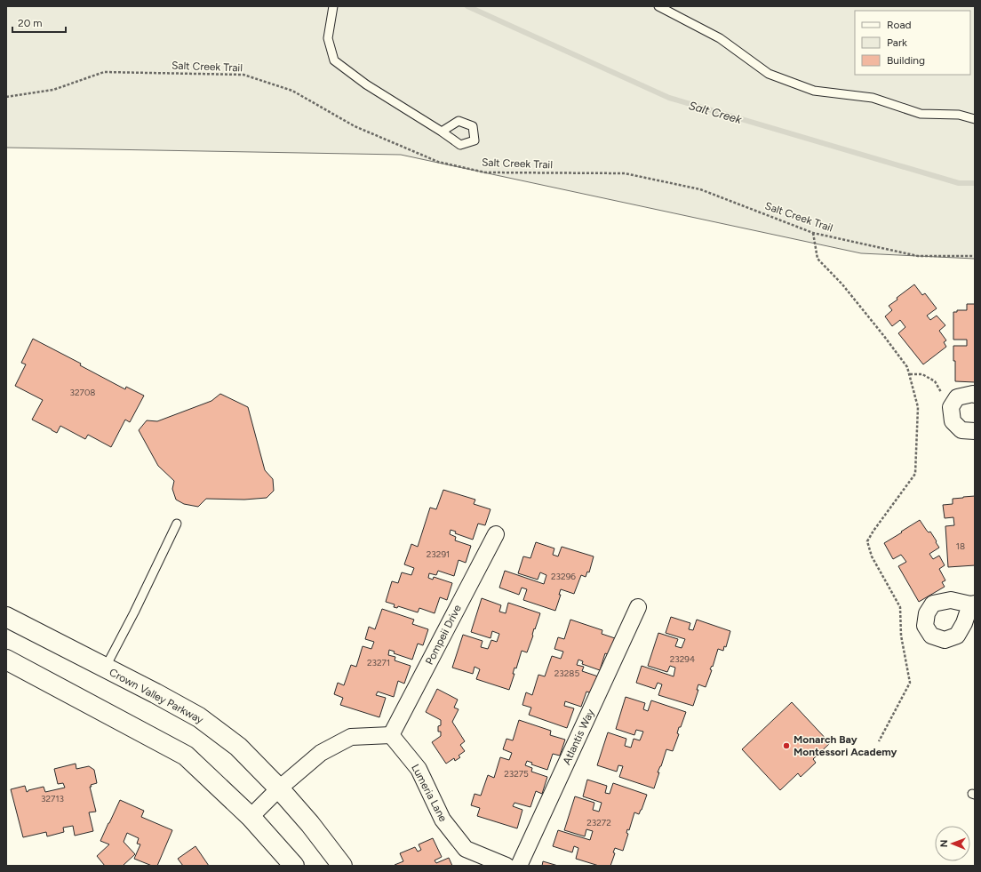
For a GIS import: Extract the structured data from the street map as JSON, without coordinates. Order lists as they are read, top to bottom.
{
  "streets": {
    "main road": ["Crown Valley Parkway"],
    "street": ["Pompeii Drive", "Atlantis Way", "Lumeria Lane"],
    "path": ["Salt Creek Trail"]
  },
  "crossings": [
    ["Pompeii Drive", "Lumeria Lane"]
  ],
  "water": ["Salt Creek"],
  "places": ["Monarch Bay Montessori Academy"],
  "house_numbers": [
    "32708",
    "18",
    "23291",
    "23296",
    "23294",
    "23271",
    "23285",
    "23275",
    "32713",
    "23272"
  ],
  "legend": ["Road", "Park", "Building"],
  "scale_bar": "20 m",
  "north": "left"
}
